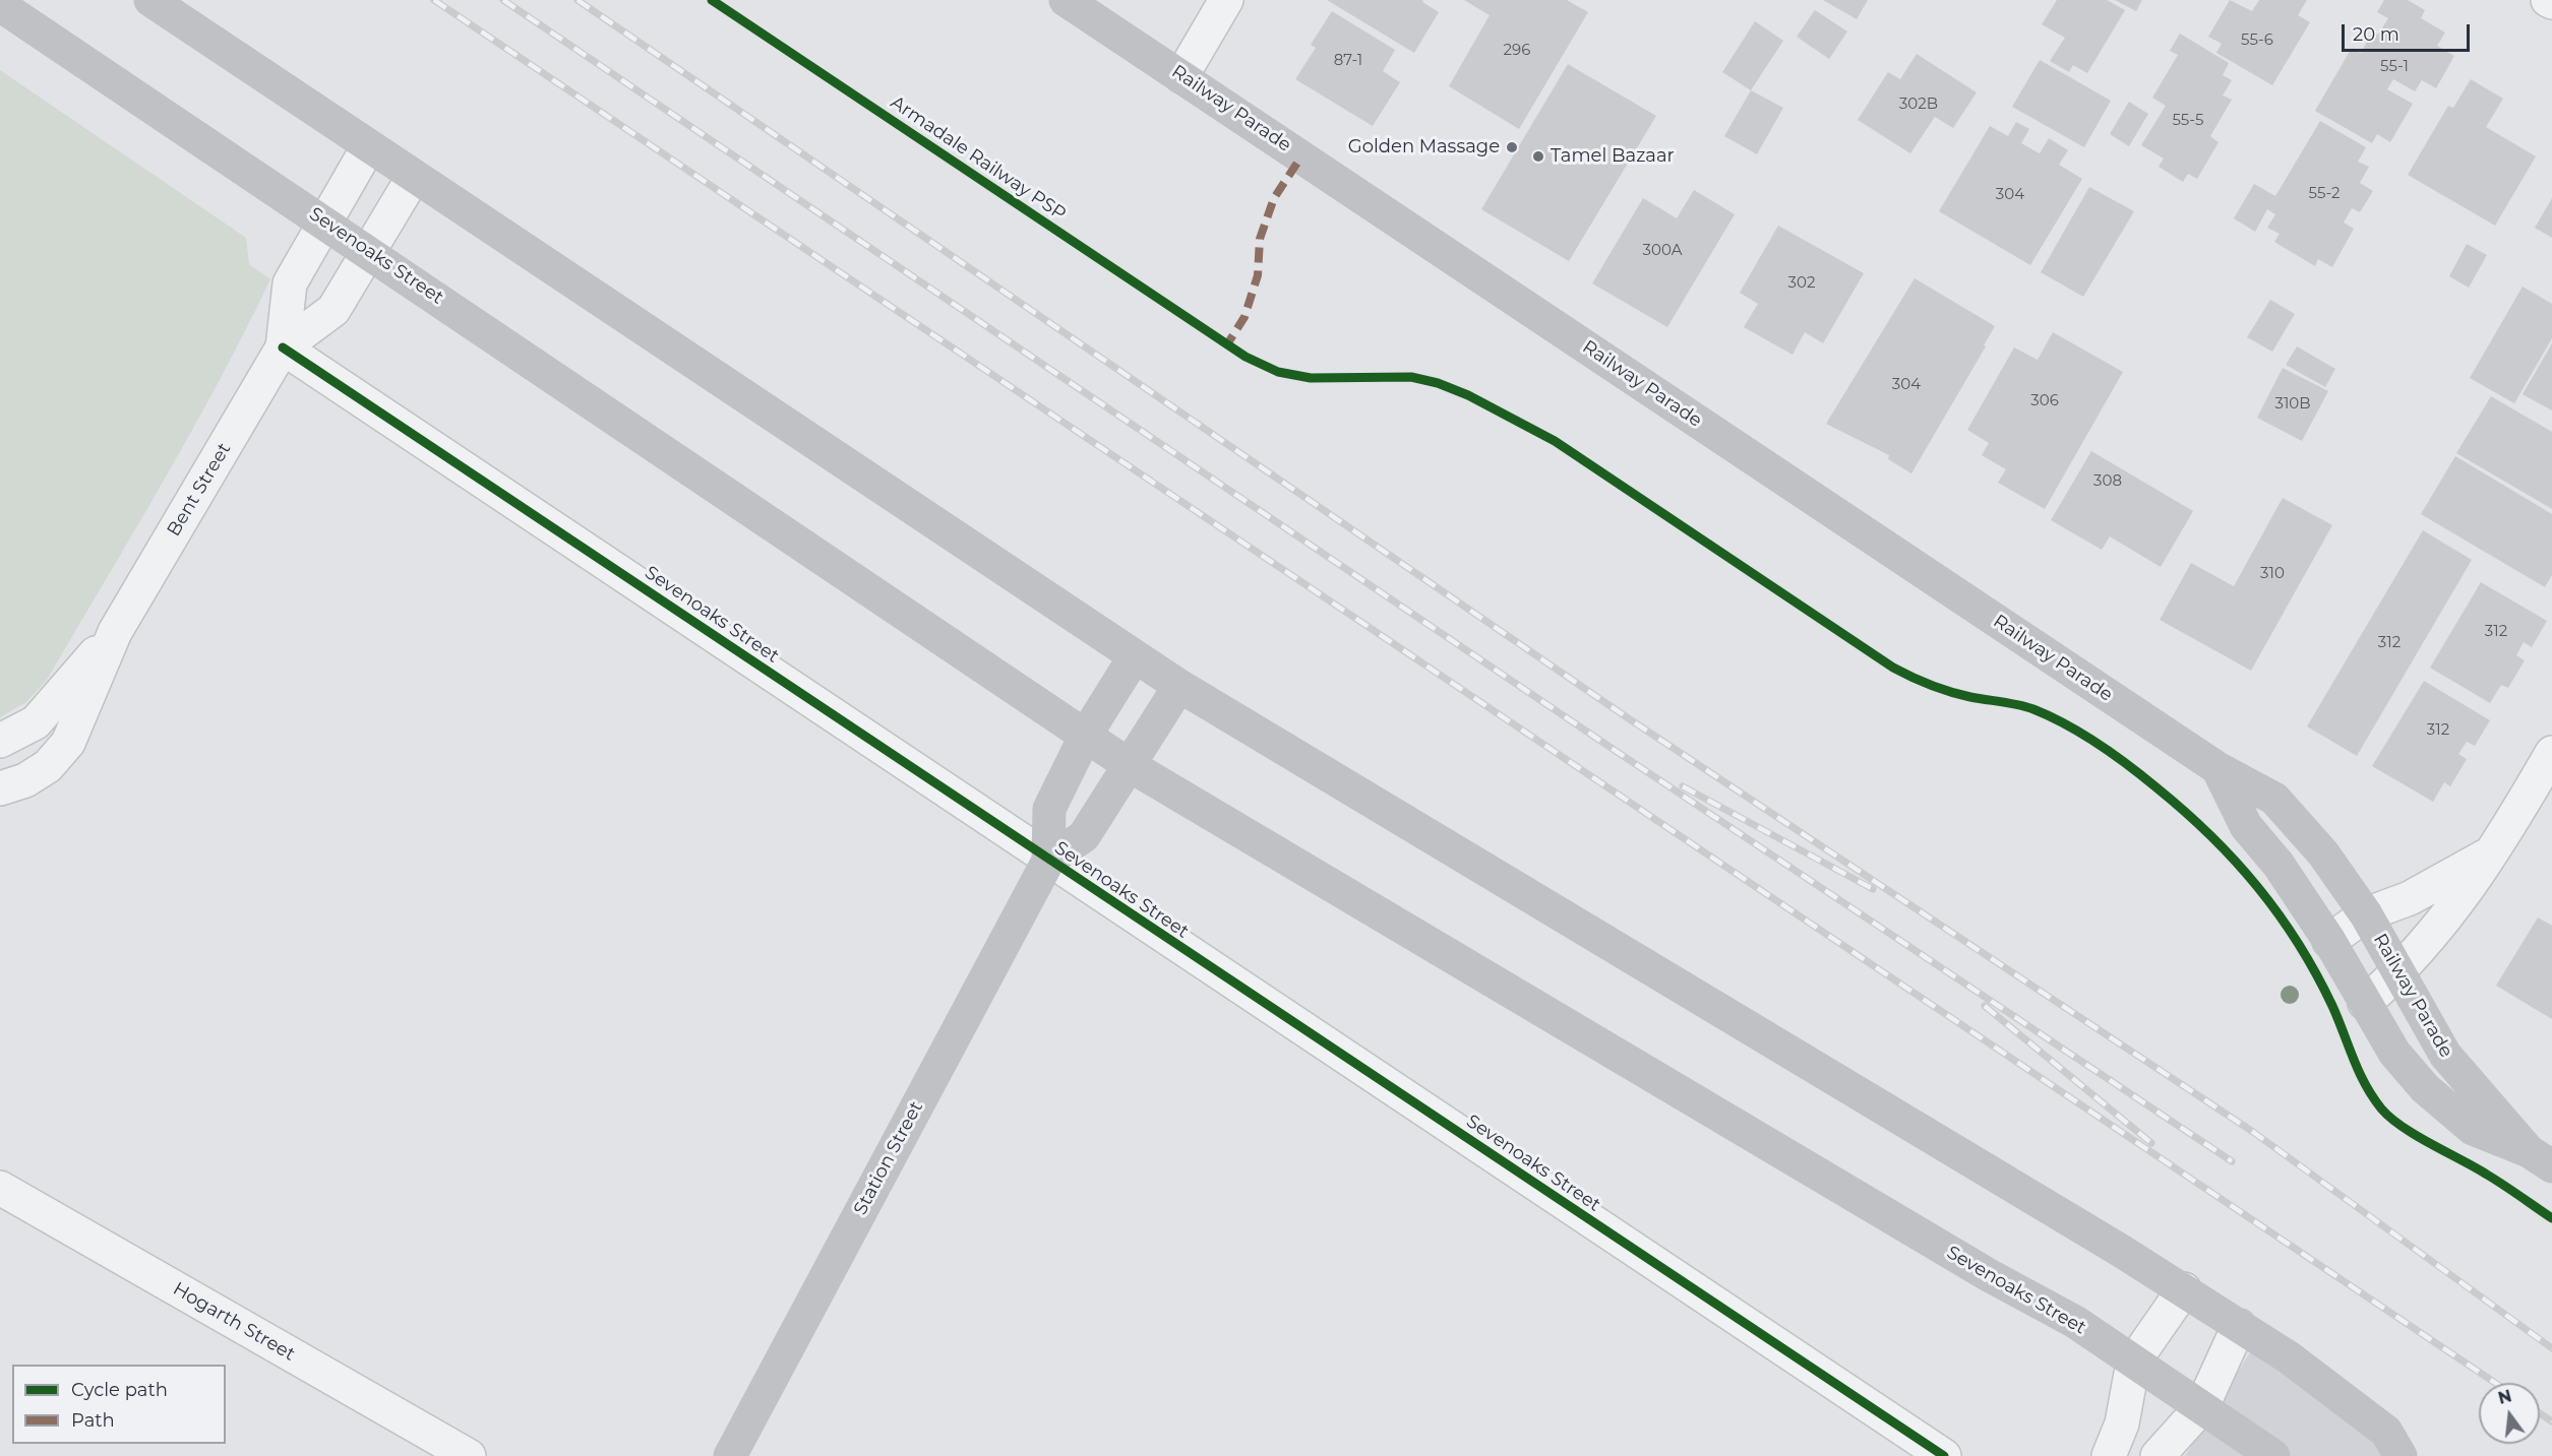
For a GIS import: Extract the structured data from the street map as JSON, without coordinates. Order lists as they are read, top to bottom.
{
  "streets": {
    "main road": ["Railway Parade", "Sevenoaks Street", "Station Street"],
    "street": ["Bent Street", "Hogarth Street"],
    "cycle path": ["Armadale Railway PSP"]
  },
  "crossings": [
    ["Sevenoaks Street", "Bent Street"],
    ["Sevenoaks Street", "Station Street"]
  ],
  "places": ["Golden Massage", "Tamel Bazaar"],
  "house_numbers": [
    "55-6",
    "296",
    "87-1",
    "55-1",
    "302B",
    "55-5",
    "55-2",
    "304",
    "300A",
    "302",
    "304",
    "306",
    "310B",
    "308",
    "310",
    "312",
    "312",
    "312"
  ],
  "legend": ["Cycle path", "Path"],
  "scale_bar": "20 m",
  "north": "top"
}
